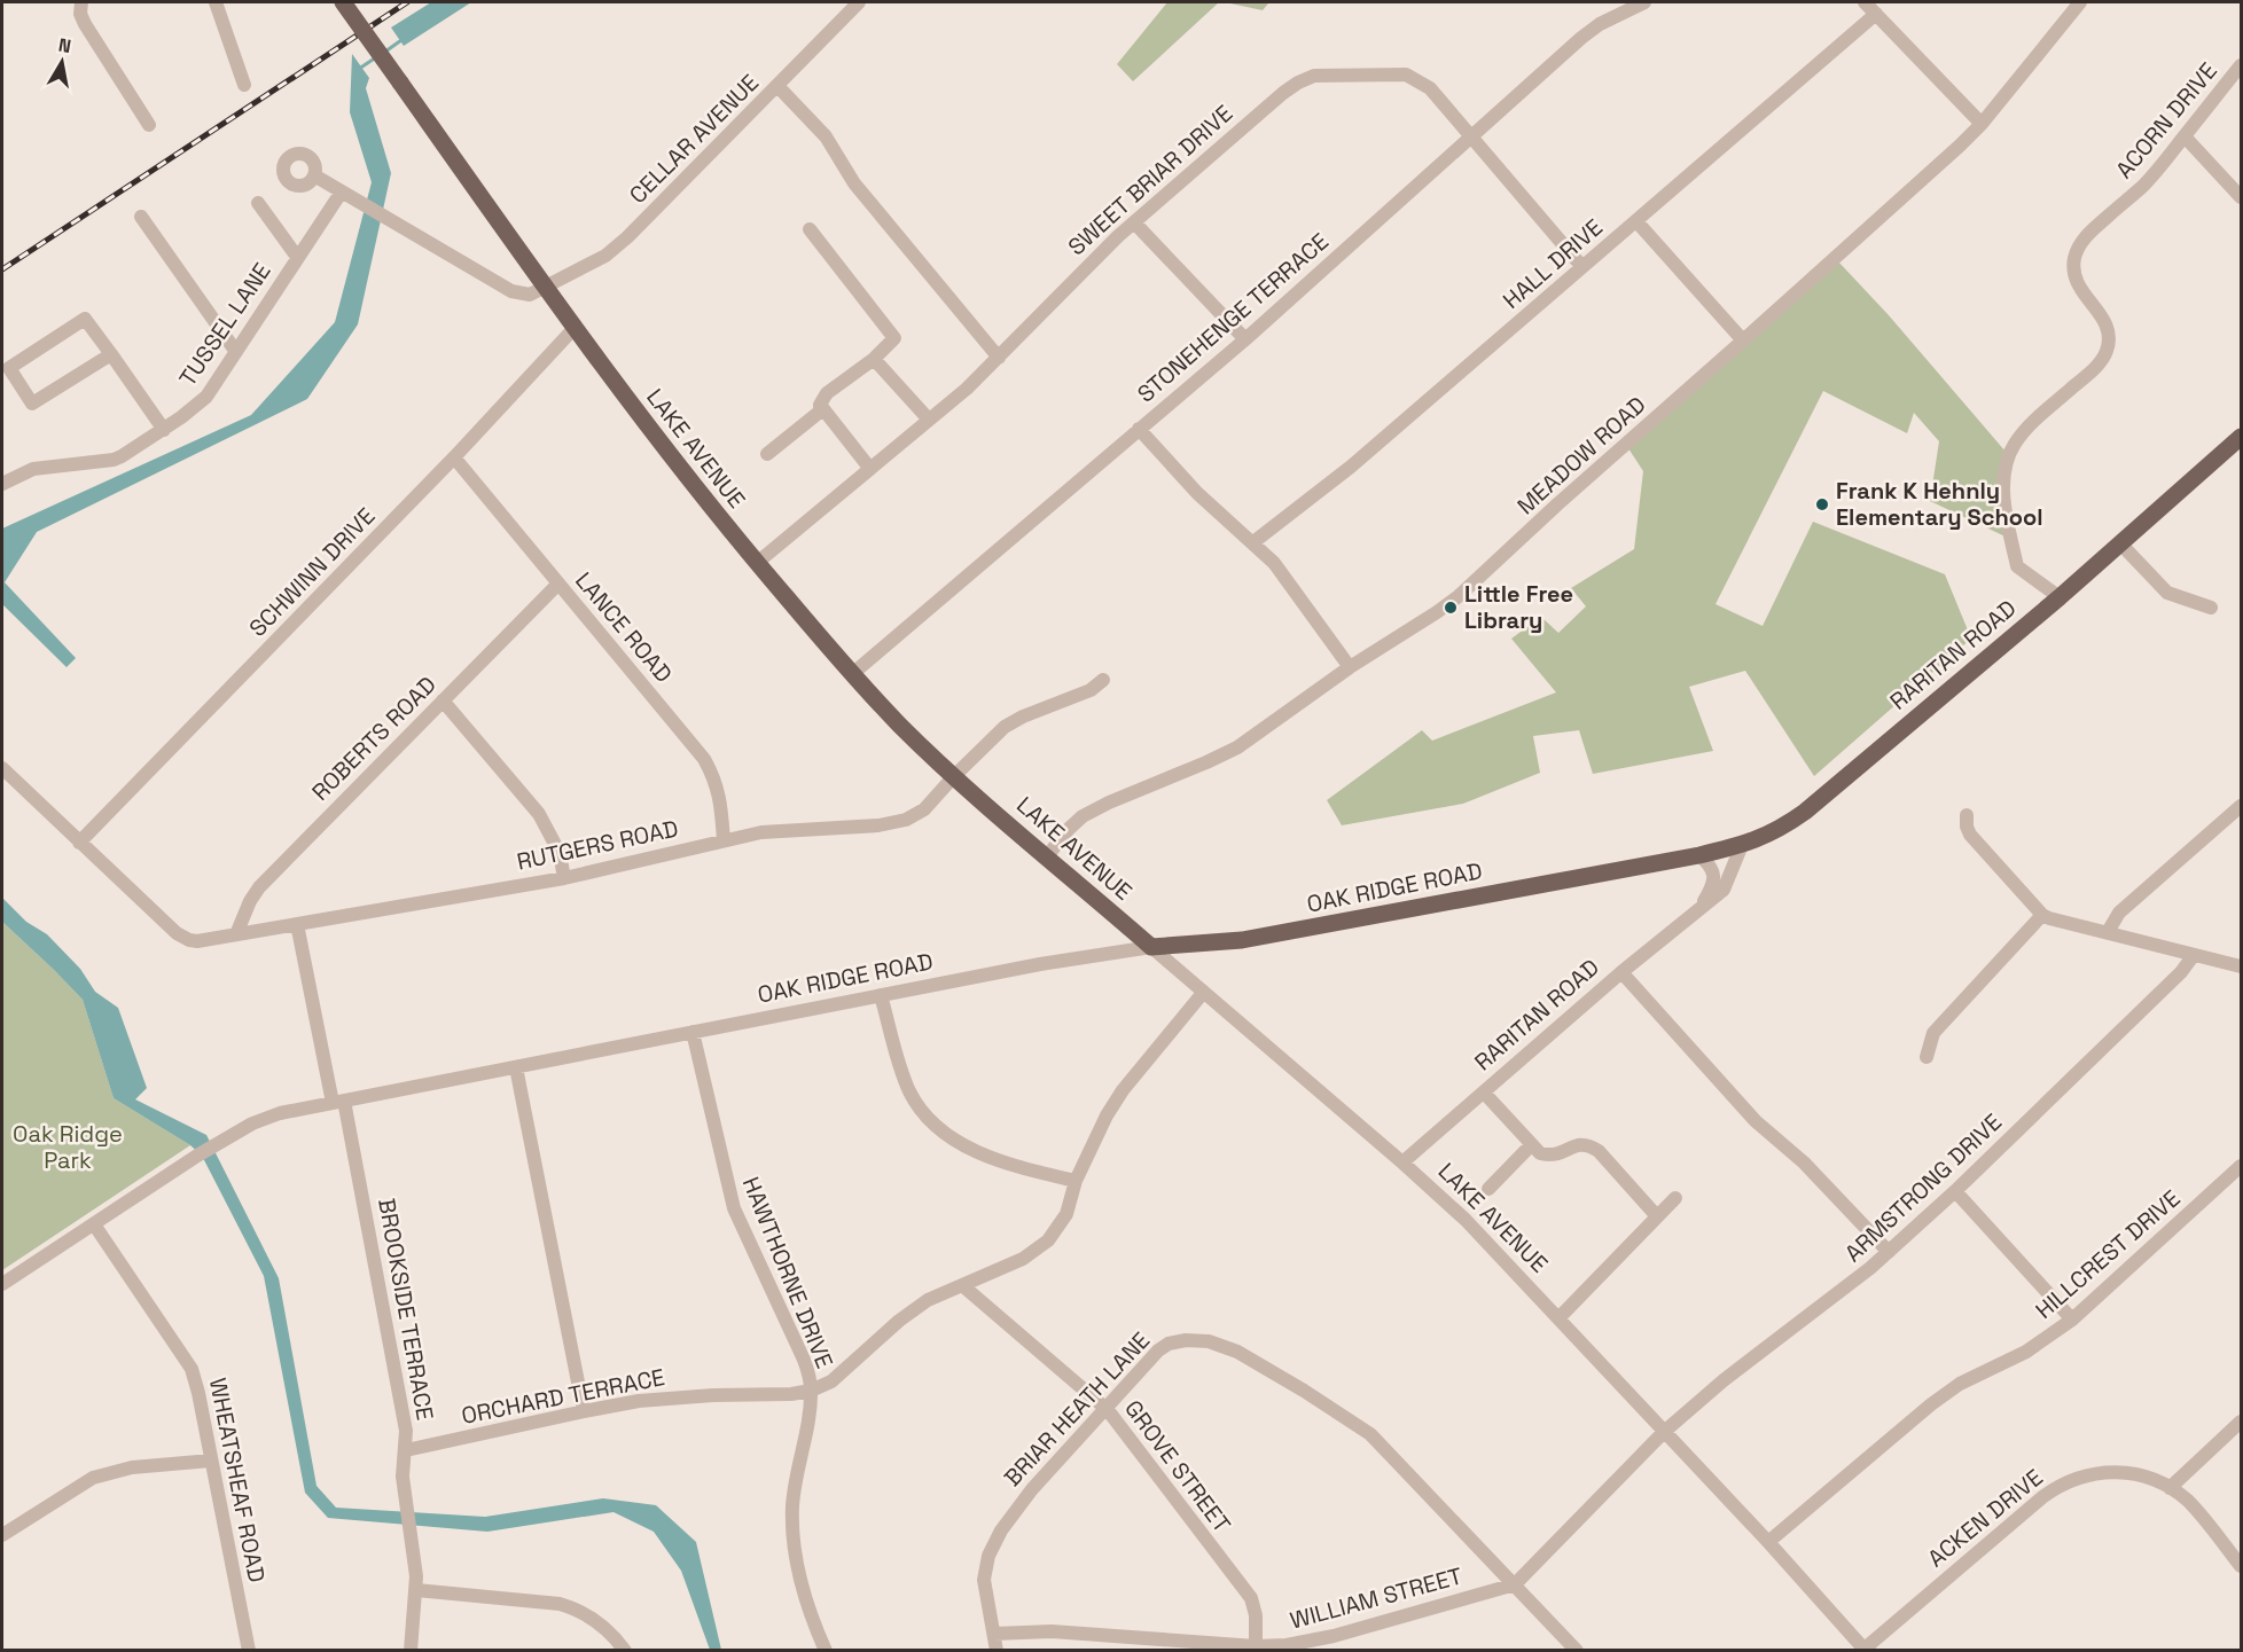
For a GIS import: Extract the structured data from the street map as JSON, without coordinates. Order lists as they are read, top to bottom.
{
  "streets": {
    "main road": ["LAKE AVENUE", "RARITAN ROAD", "OAK RIDGE ROAD"],
    "street": [
      "ACORN DRIVE",
      "CELLAR AVENUE",
      "SWEET BRIAR DRIVE",
      "HALL DRIVE",
      "STONEHENGE TERRACE",
      "TUSSEL LANE",
      "MEADOW ROAD",
      "SCHWINN DRIVE",
      "LANCE ROAD",
      "ROBERTS ROAD",
      "RUTGERS ROAD",
      "ARMSTRONG DRIVE",
      "HILLCREST DRIVE",
      "HAWTHORNE DRIVE",
      "BROOKSIDE TERRACE",
      "ORCHARD TERRACE",
      "BRIAR HEATH LANE",
      "GROVE STREET",
      "WHEATSHEAF ROAD",
      "ACKEN DRIVE",
      "WILLIAM STREET"
    ]
  },
  "crossings": [
    ["ACORN DRIVE", "RARITAN ROAD"],
    ["CELLAR AVENUE", "TUSSEL LANE"],
    ["CELLAR AVENUE", "LAKE AVENUE"],
    ["SWEET BRIAR DRIVE", "HALL DRIVE"],
    ["SWEET BRIAR DRIVE", "STONEHENGE TERRACE"],
    ["SWEET BRIAR DRIVE", "LAKE AVENUE"],
    ["STONEHENGE TERRACE", "LAKE AVENUE"],
    ["LAKE AVENUE", "MEADOW ROAD"],
    ["LAKE AVENUE", "SCHWINN DRIVE"],
    ["LAKE AVENUE", "RARITAN ROAD"],
    ["LAKE AVENUE", "RUTGERS ROAD"],
    ["LAKE AVENUE", "OAK RIDGE ROAD"],
    ["LAKE AVENUE", "ARMSTRONG DRIVE"],
    ["LAKE AVENUE", "HILLCREST DRIVE"],
    ["LAKE AVENUE", "ORCHARD TERRACE"],
    ["LAKE AVENUE", "ACKEN DRIVE"],
    ["LAKE AVENUE", "WILLIAM STREET"],
    ["SCHWINN DRIVE", "LANCE ROAD"],
    ["SCHWINN DRIVE", "RUTGERS ROAD"],
    ["LANCE ROAD", "ROBERTS ROAD"],
    ["LANCE ROAD", "RUTGERS ROAD"],
    ["RARITAN ROAD", "OAK RIDGE ROAD"],
    ["ROBERTS ROAD", "RUTGERS ROAD"],
    ["RUTGERS ROAD", "BROOKSIDE TERRACE"],
    ["OAK RIDGE ROAD", "HAWTHORNE DRIVE"],
    ["OAK RIDGE ROAD", "BROOKSIDE TERRACE"],
    ["OAK RIDGE ROAD", "WHEATSHEAF ROAD"],
    ["ARMSTRONG DRIVE", "WILLIAM STREET"],
    ["HAWTHORNE DRIVE", "ORCHARD TERRACE"],
    ["BROOKSIDE TERRACE", "ORCHARD TERRACE"],
    ["ORCHARD TERRACE", "GROVE STREET"],
    ["BRIAR HEATH LANE", "GROVE STREET"],
    ["BRIAR HEATH LANE", "WILLIAM STREET"],
    ["GROVE STREET", "WILLIAM STREET"]
  ],
  "parks": ["Oak Ridge Park"],
  "places": ["Frank K Hehnly Elementary School", "Little Free Library"],
  "north": "top"
}
